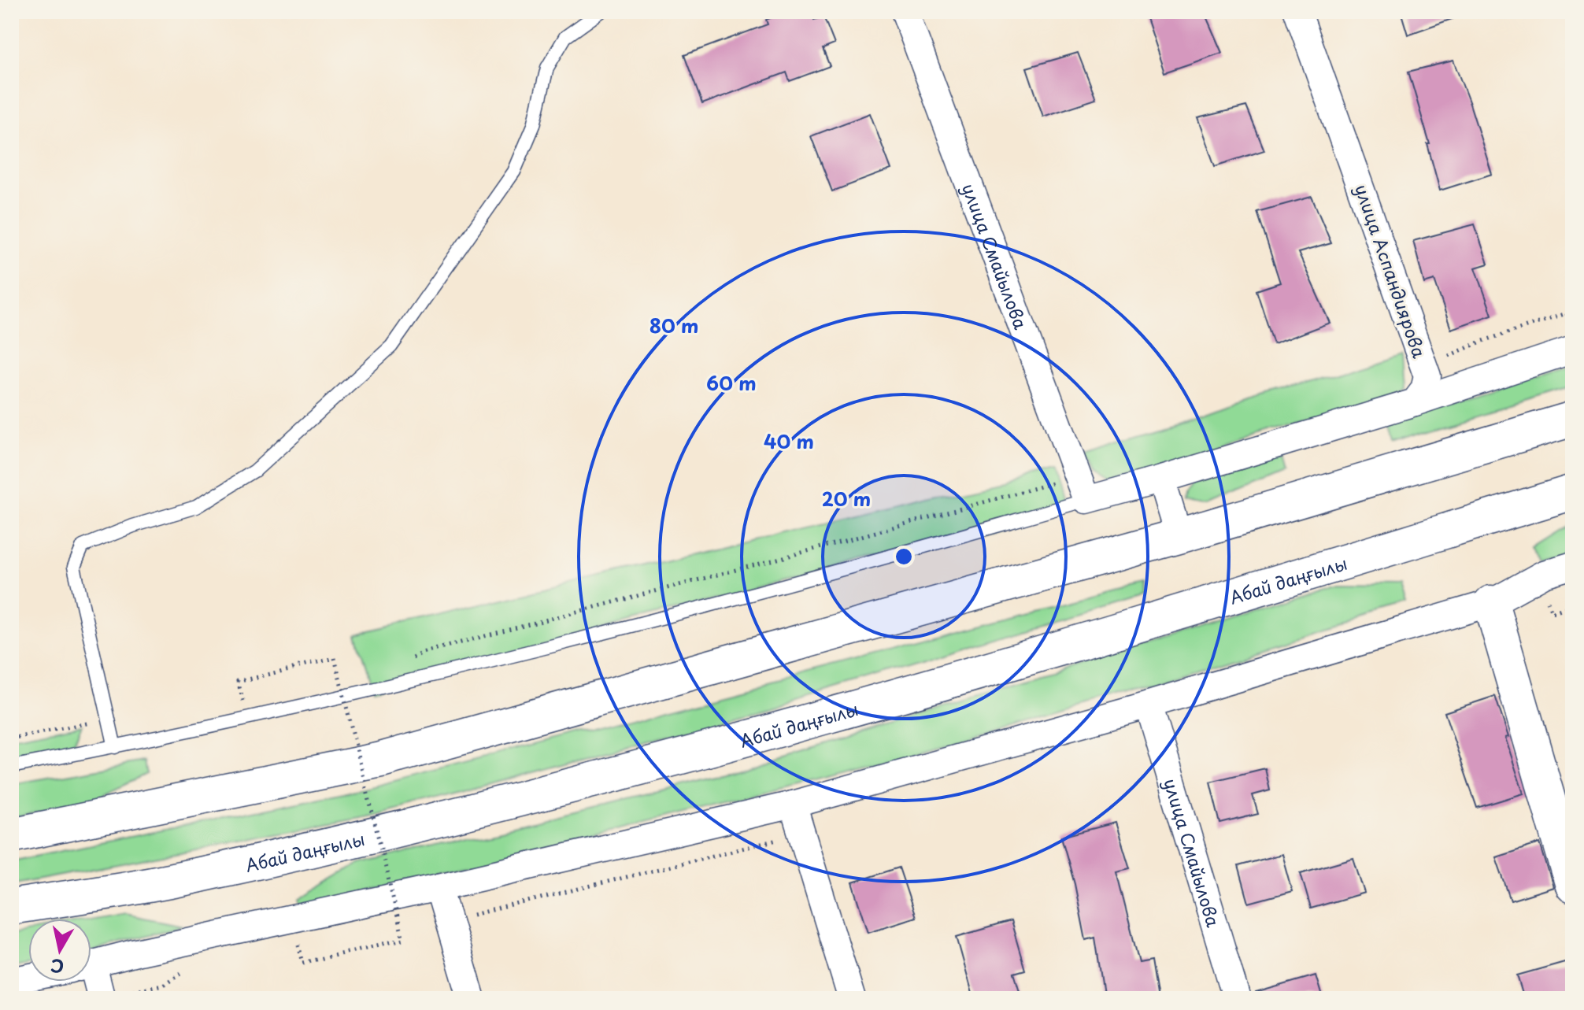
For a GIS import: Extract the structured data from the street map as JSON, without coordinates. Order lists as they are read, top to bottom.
{
  "streets": {
    "main road": ["Абай даңғылы"],
    "street": ["улица Смайылова", "улица Аспандиярова"]
  },
  "north": "bottom",
  "rings": [
    "80 m",
    "60 m",
    "40 m",
    "20 m"
  ]
}
